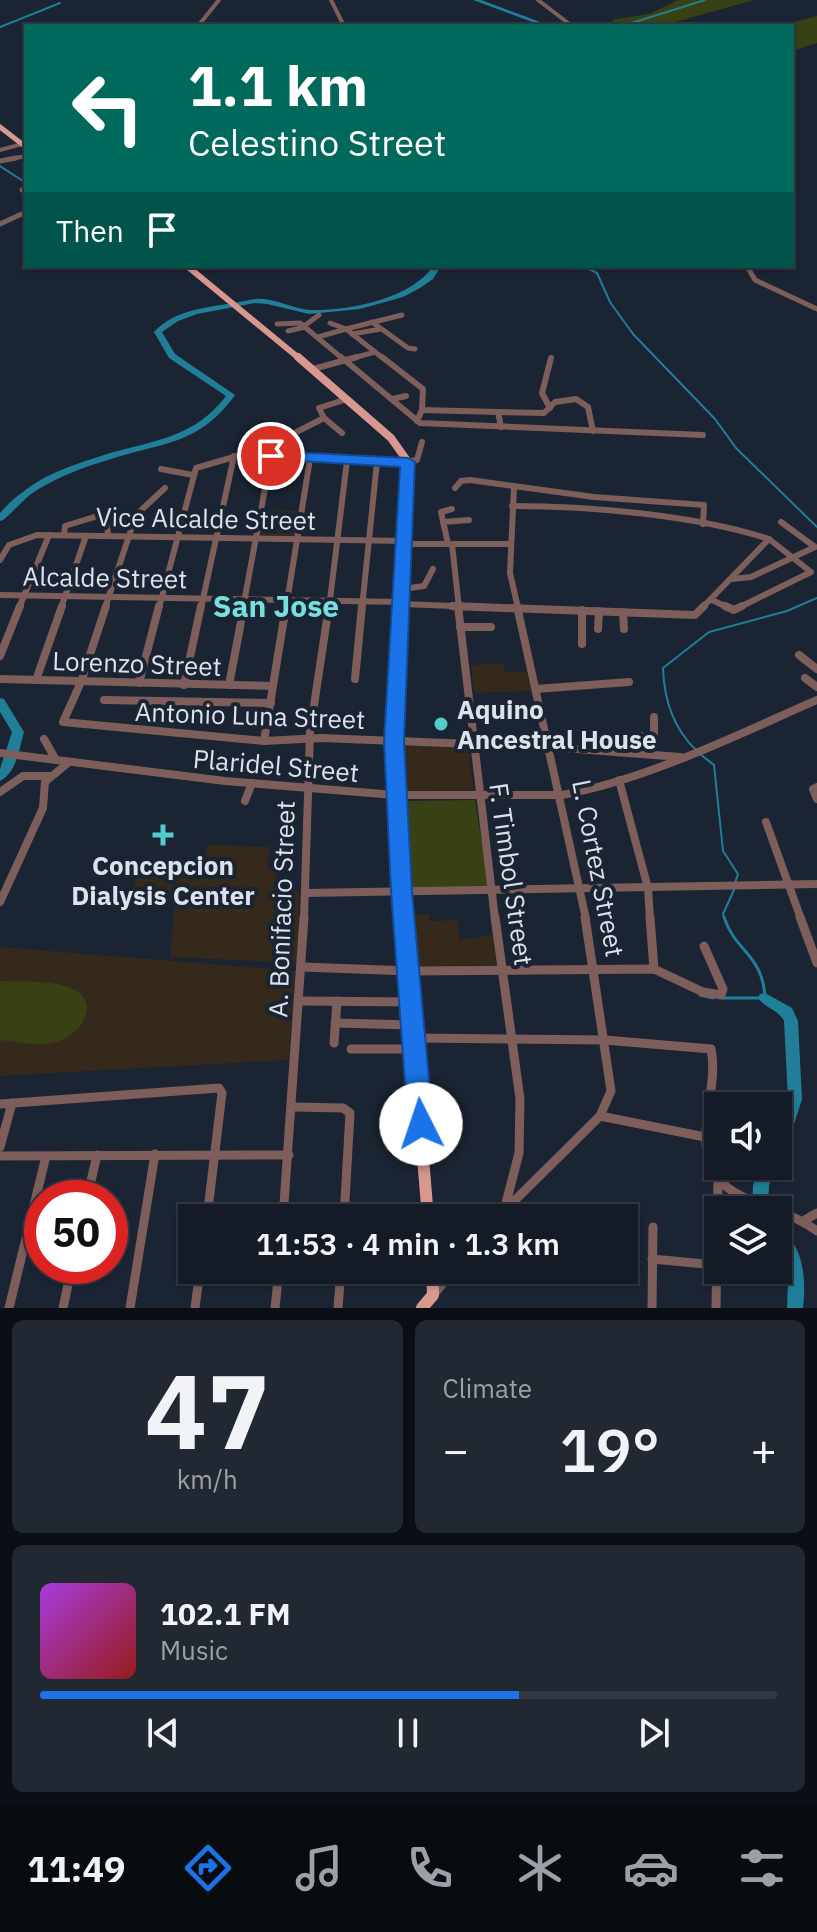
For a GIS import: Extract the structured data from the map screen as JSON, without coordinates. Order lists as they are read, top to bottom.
{
  "streets": {
    "street": [
      "Vice Alcalde Street",
      "Alcalde Street",
      "Lorenzo Street",
      "Antonio Luna Street",
      "Plaridel Street",
      "L. Cortez Street",
      "F. Timbol Street",
      "A. Bonifacio Street"
    ]
  },
  "crossings": [
    ["Vice Alcalde Street", "L. Cortez Street"],
    ["Vice Alcalde Street", "F. Timbol Street"],
    ["Vice Alcalde Street", "A. Bonifacio Street"],
    ["Alcalde Street", "L. Cortez Street"],
    ["Alcalde Street", "F. Timbol Street"],
    ["Alcalde Street", "A. Bonifacio Street"],
    ["Lorenzo Street", "Antonio Luna Street"],
    ["Antonio Luna Street", "Plaridel Street"],
    ["Antonio Luna Street", "L. Cortez Street"],
    ["Antonio Luna Street", "F. Timbol Street"],
    ["Antonio Luna Street", "A. Bonifacio Street"],
    ["Plaridel Street", "L. Cortez Street"],
    ["Plaridel Street", "F. Timbol Street"],
    ["Plaridel Street", "A. Bonifacio Street"]
  ],
  "districts": ["San Jose"],
  "places": {
    "other": ["Aquino Ancestral House"],
    "health": ["Concepcion Dialysis Center"]
  },
  "page": {
    "turn": ["1.1 km", "Celestino Street"],
    "then": "Then",
    "limit": "50",
    "trip": "11:53 · 4 min · 1.3 km",
    "tile": [
      ["47", "km/h"],
      "Climate"
    ],
    "heat": ["−", "19°", "+"],
    "song": ["102.1 FM", "Music"],
    "tabs": "11:49"
  }
}
